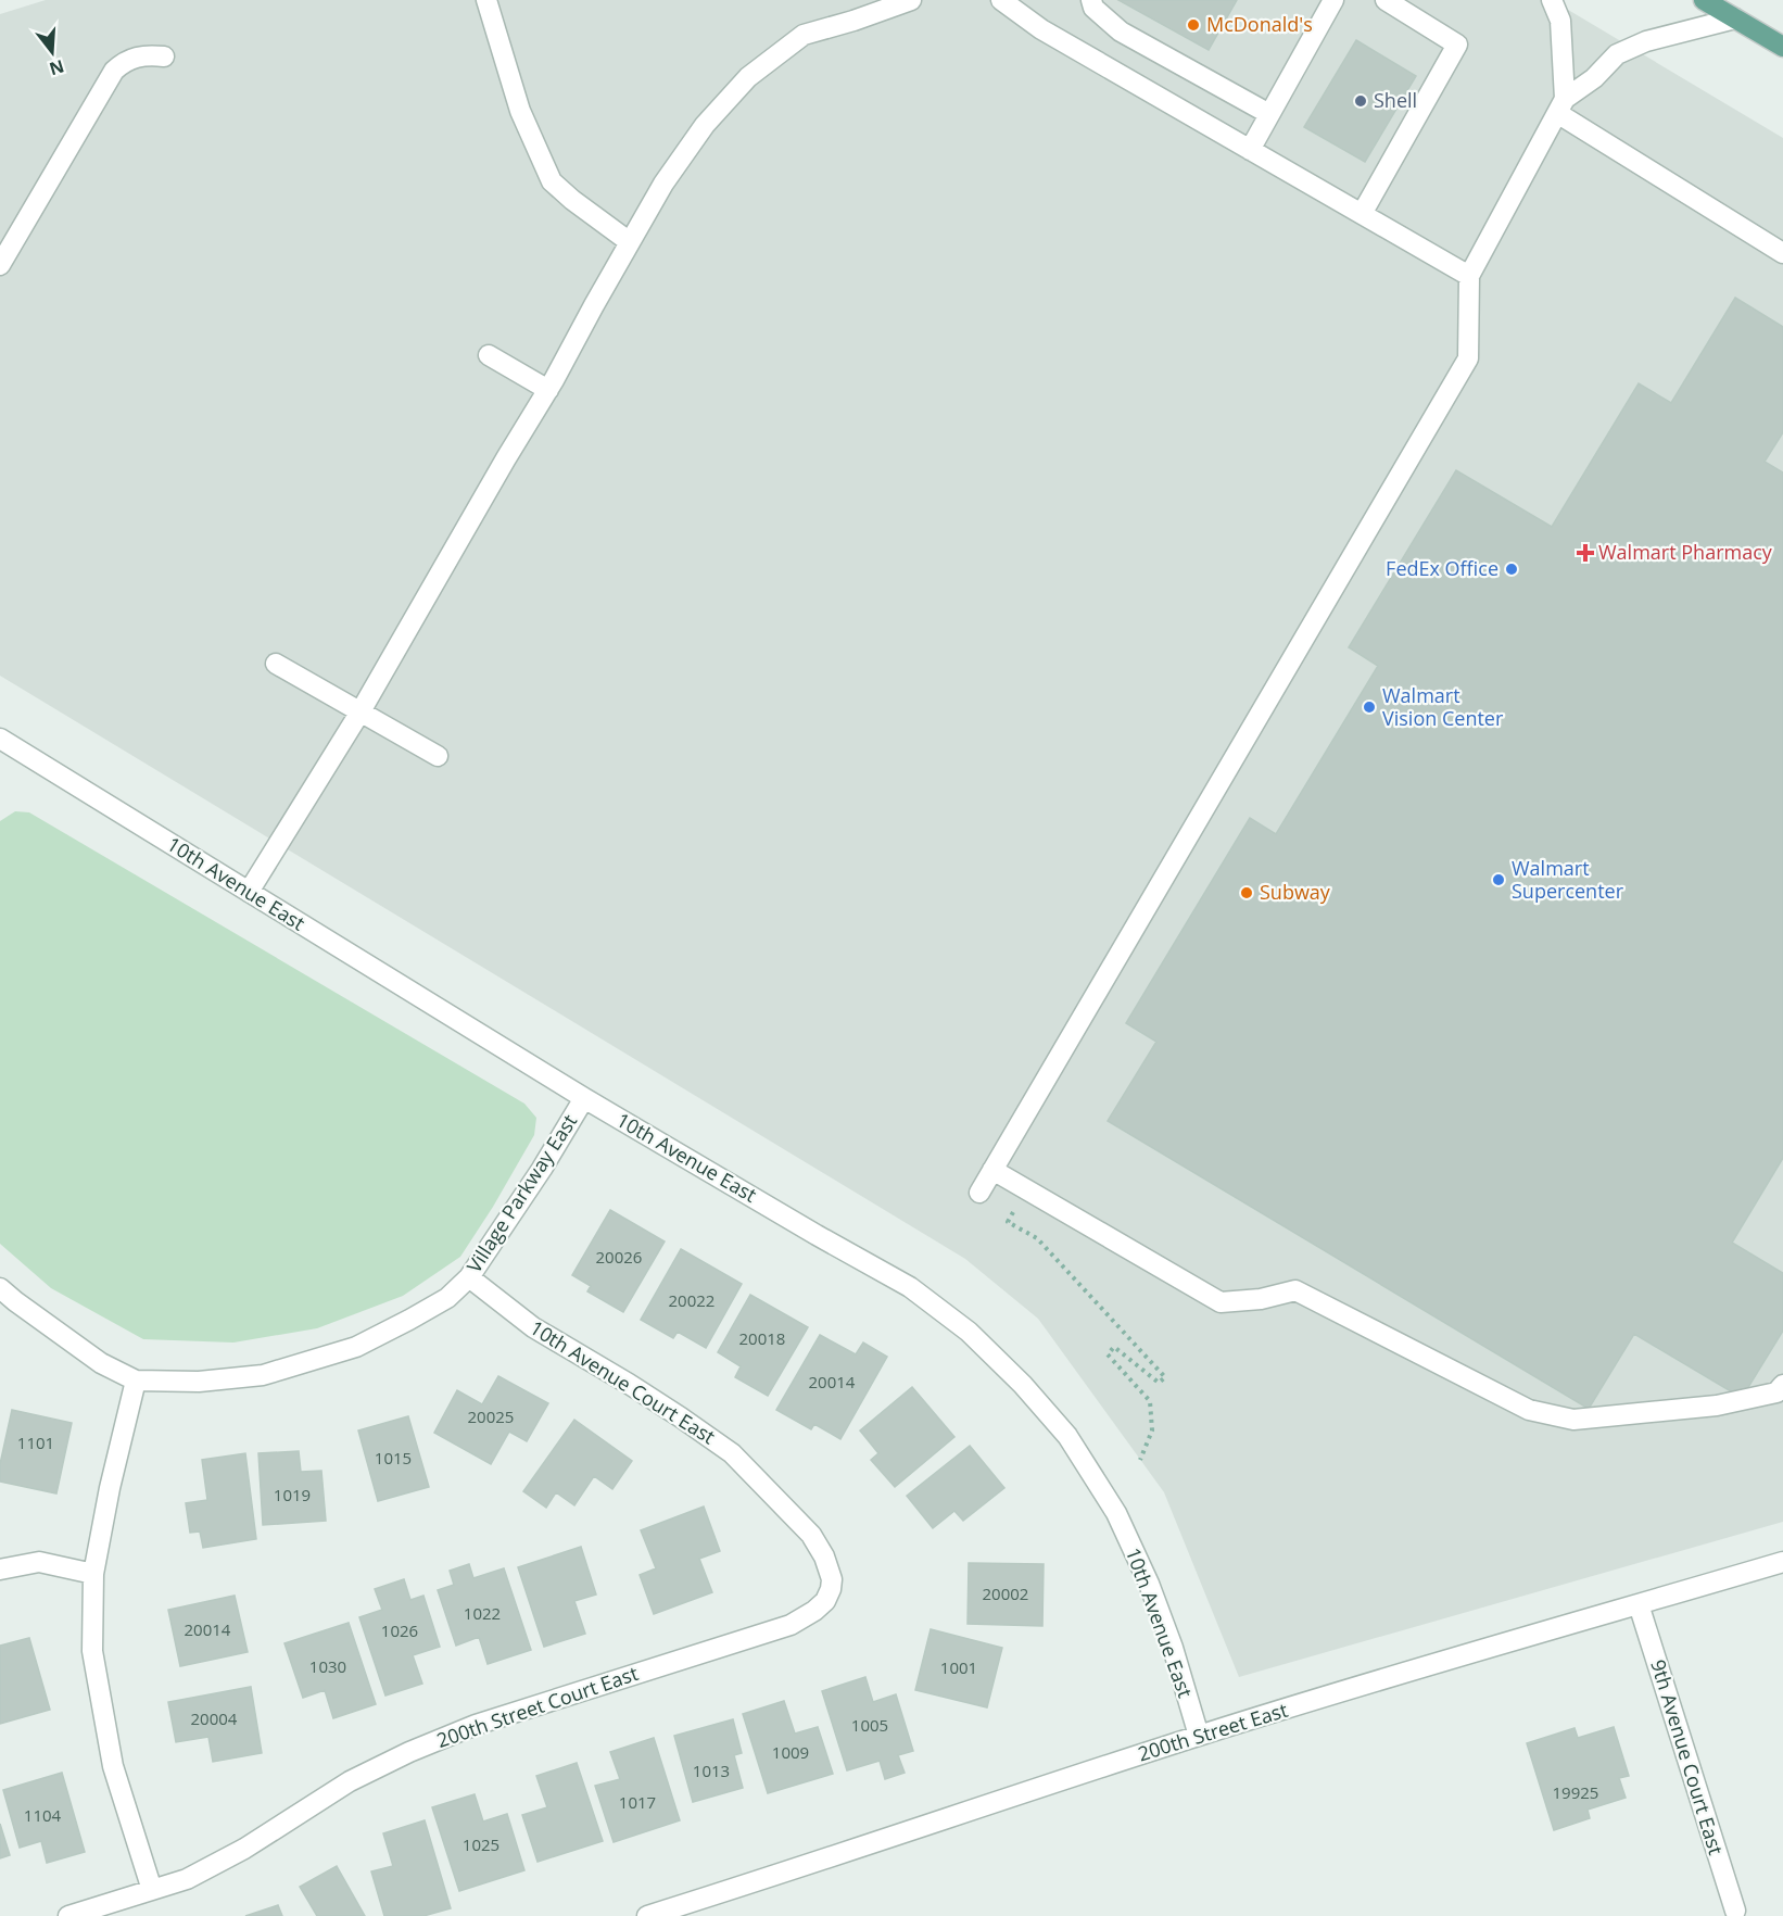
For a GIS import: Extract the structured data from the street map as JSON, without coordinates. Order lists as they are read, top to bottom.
{
  "streets": {
    "street": [
      "10th Avenue East",
      "Village Parkway East",
      "10th Avenue Court East",
      "200th Street Court East",
      "200th Street East",
      "9th Avenue Court East"
    ]
  },
  "crossings": [
    ["10th Avenue East", "Village Parkway East"],
    ["10th Avenue East", "200th Street East"],
    ["Village Parkway East", "10th Avenue Court East"],
    ["10th Avenue Court East", "200th Street Court East"],
    ["200th Street East", "9th Avenue Court East"]
  ],
  "places": {
    "other": [
      "McDonald's",
      "Shell",
      "FedEx Office",
      "Walmart Vision Center",
      "Walmart Supercenter",
      "Subway"
    ],
    "health": ["Walmart Pharmacy"]
  },
  "house_numbers": [
    "20026",
    "20022",
    "20018",
    "20014",
    "20025",
    "1101",
    "1015",
    "1019",
    "20002",
    "1022",
    "20014",
    "1026",
    "1030",
    "1001",
    "20004",
    "1005",
    "1009",
    "1013",
    "19925",
    "1017",
    "1104",
    "1025"
  ],
  "north": "bottom"
}
